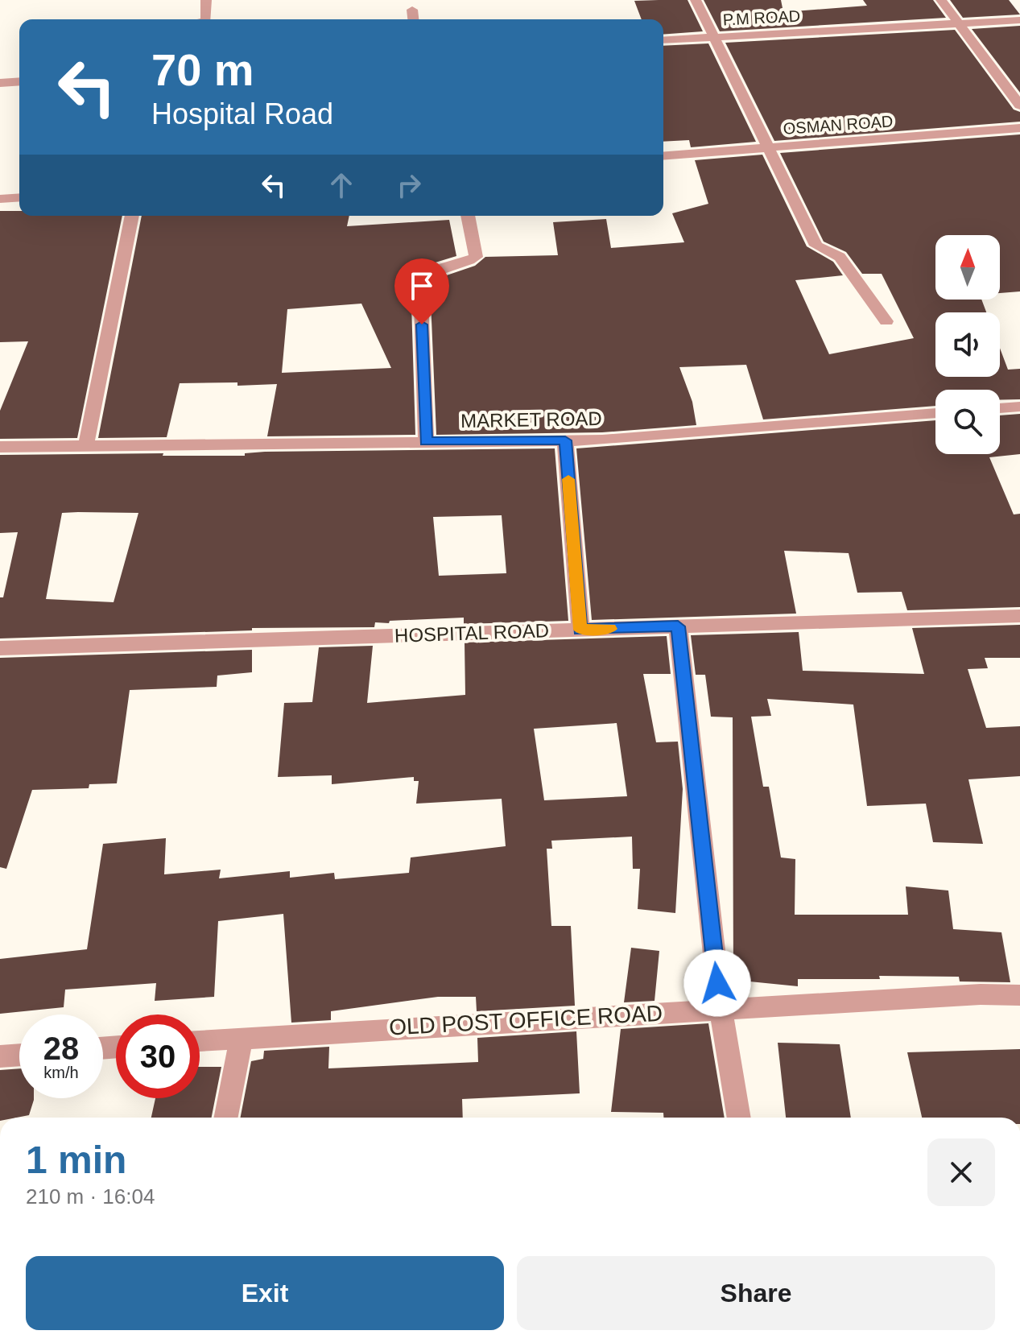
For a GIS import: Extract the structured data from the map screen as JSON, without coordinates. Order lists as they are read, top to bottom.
{
  "streets": {
    "street": [
      "P.M ROAD",
      "OSMAN ROAD",
      "MARKET ROAD",
      "HOSPITAL ROAD",
      "OLD POST OFFICE ROAD"
    ]
  },
  "north": "top",
  "page": {
    "turn": ["70 m", "Hospital Road"],
    "speed": "28 km/h",
    "limit": "30",
    "heading": ["1 min", "210 m · 16:04"],
    "buttons": ["Exit", "Share"]
  }
}
